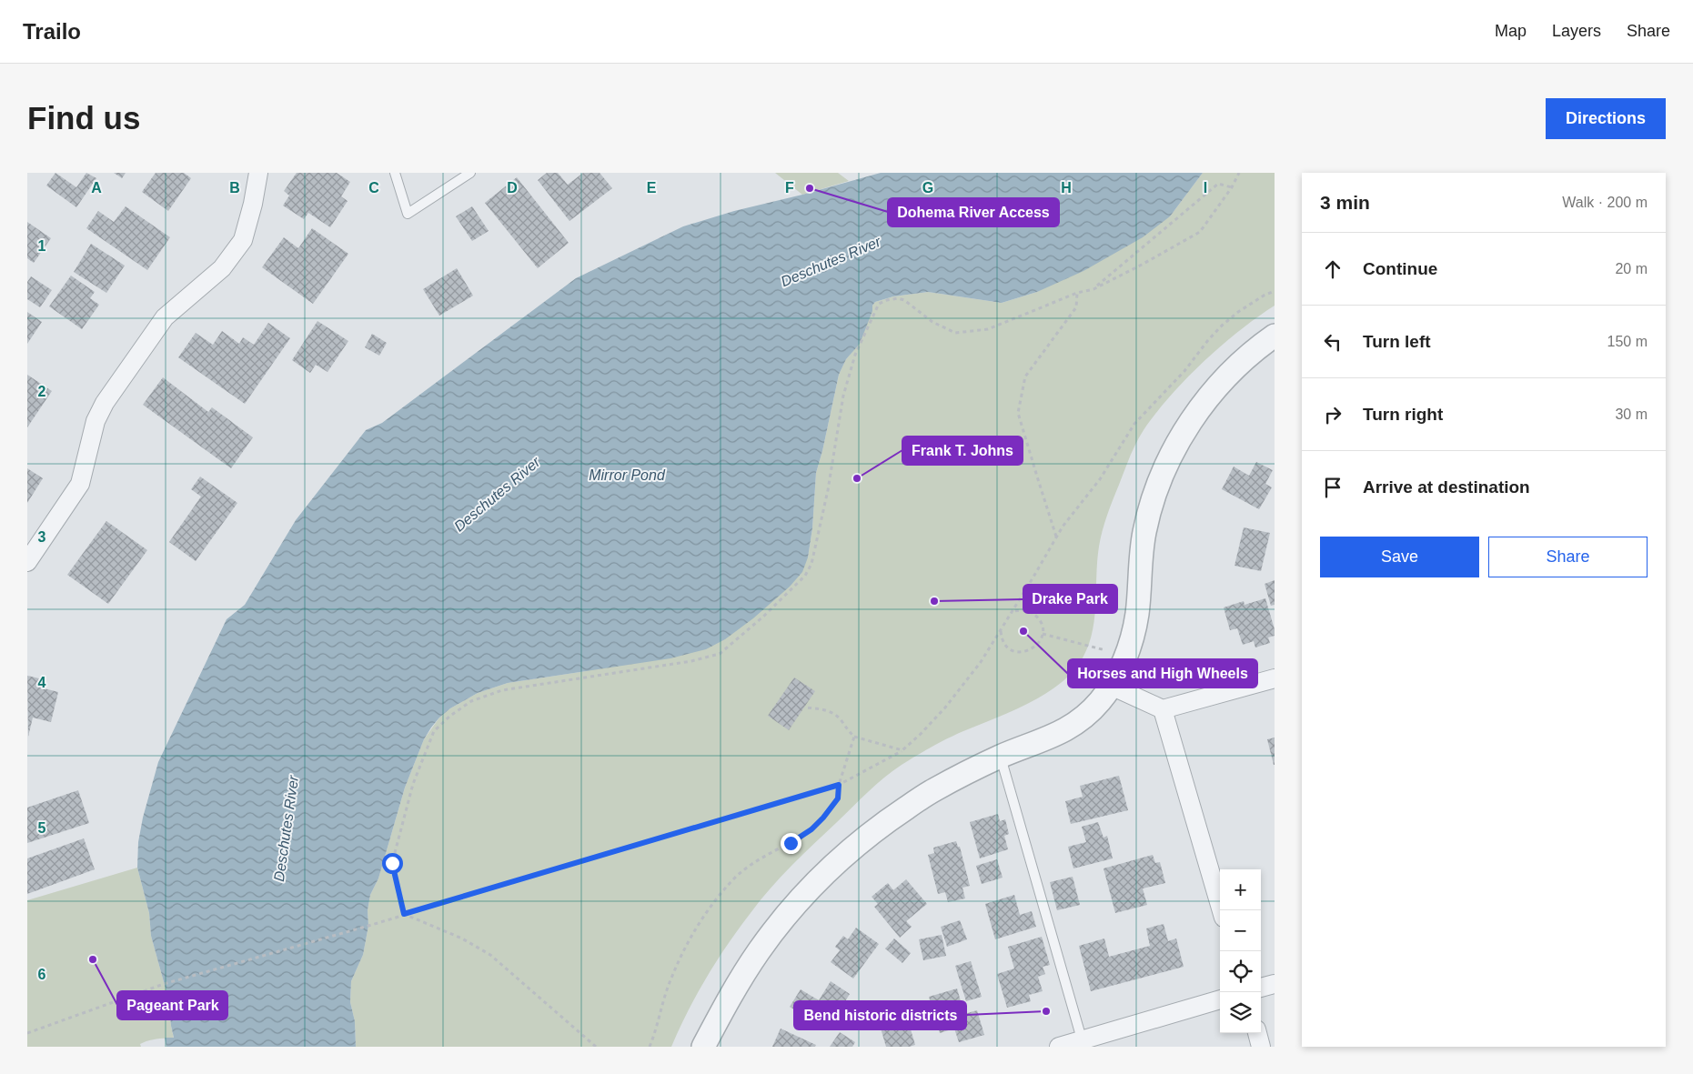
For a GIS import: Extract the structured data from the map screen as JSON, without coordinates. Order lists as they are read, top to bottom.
{
  "water": ["Deschutes River", "Mirror Pond"],
  "places": [
    "Dohema River Access",
    "Frank T. Johns",
    "Drake Park",
    "Horses and High Wheels",
    "Pageant Park",
    "Bend historic districts"
  ],
  "page": {
    "header": "Trailo",
    "nav": ["Map", "Layers", "Share"],
    "buttons": [
      "Directions",
      ["Save", "Share"]
    ],
    "title": "Find us",
    "heading": ["3 min", "Walk · 200 m"],
    "list": [
      ["Continue", "20 m"],
      ["Turn left", "150 m"],
      ["Turn right", "30 m"],
      "Arrive at destination"
    ],
    "map_buttons": ["+", "−"]
  },
  "grid": {
    "columns": [
      "A",
      "B",
      "C",
      "D",
      "E",
      "F",
      "G",
      "H",
      "I"
    ],
    "rows": [
      "1",
      "2",
      "3",
      "4",
      "5",
      "6"
    ]
  }
}
